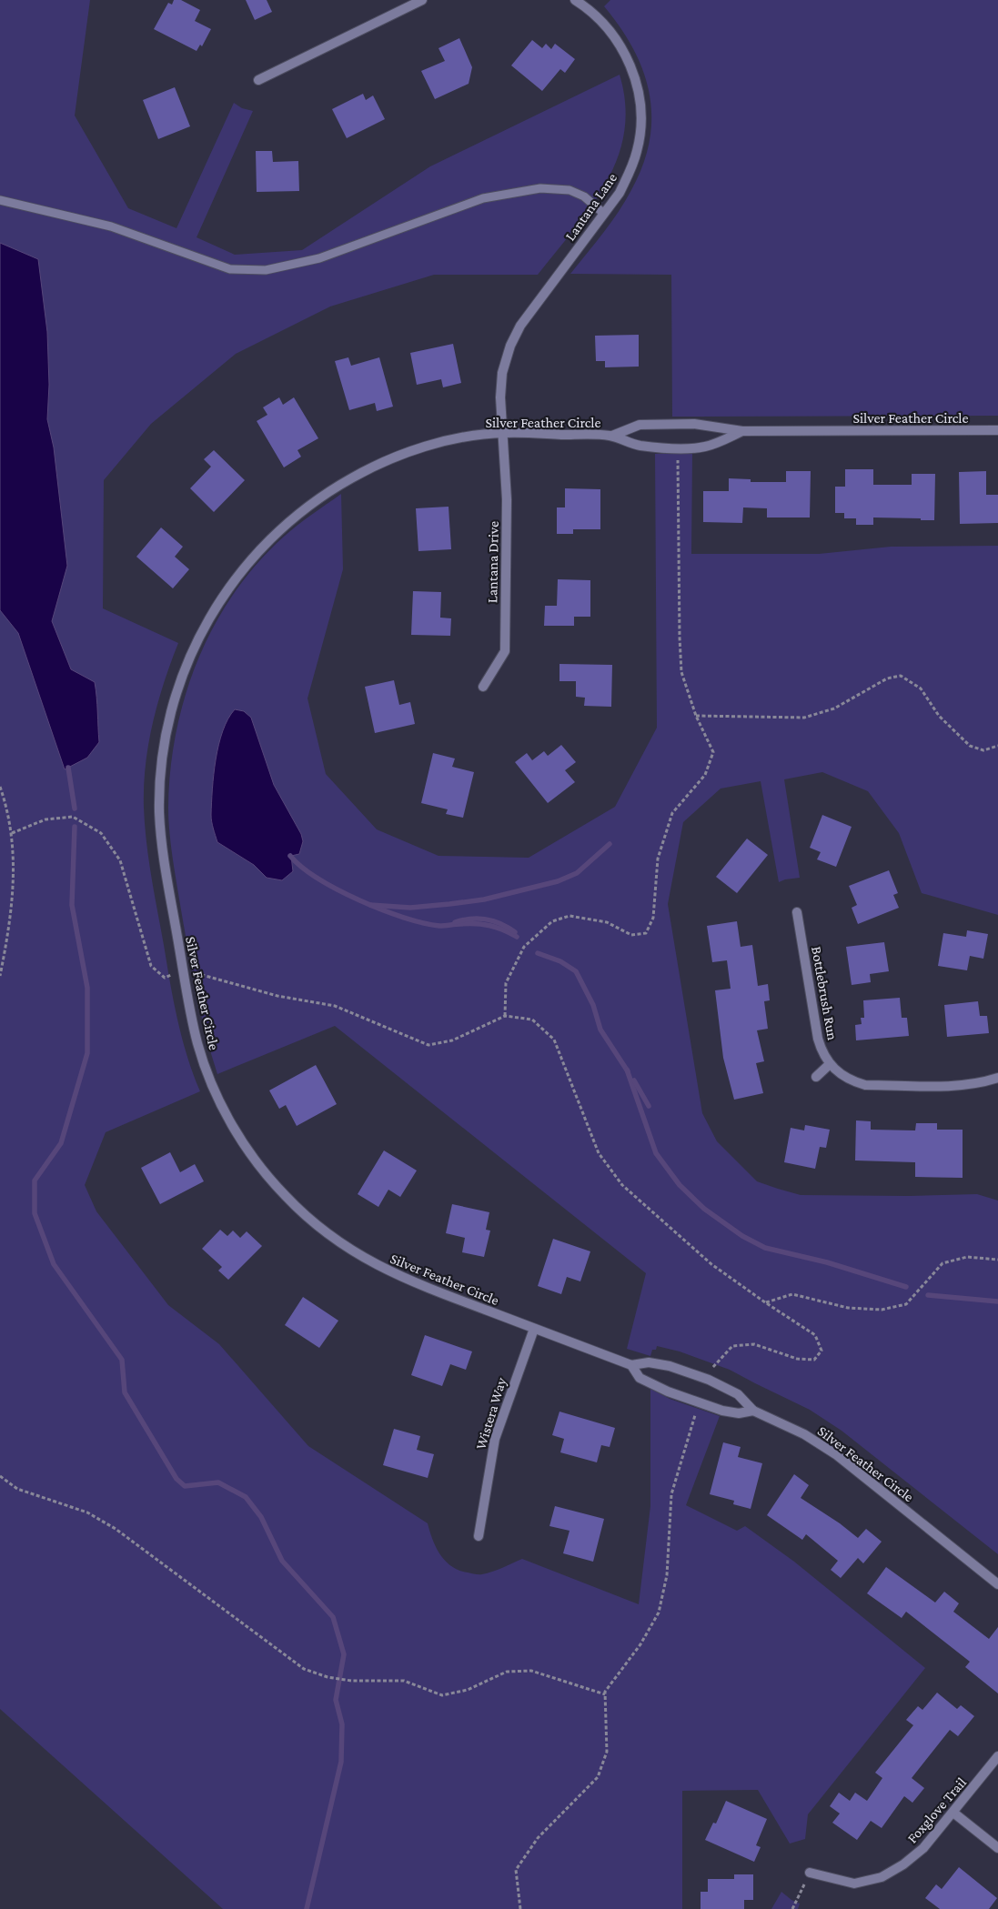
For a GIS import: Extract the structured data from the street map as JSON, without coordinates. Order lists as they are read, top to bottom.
{
  "streets": {
    "street": [
      "Lantana Lane",
      "Silver Feather Circle",
      "Lantana Drive",
      "Bottlebrush Run",
      "Wistera Way",
      "Foxglove Trail"
    ]
  },
  "crossings": [
    ["Lantana Lane", "Silver Feather Circle"],
    ["Lantana Lane", "Lantana Drive"],
    ["Silver Feather Circle", "Lantana Drive"],
    ["Silver Feather Circle", "Wistera Way"]
  ]
}
